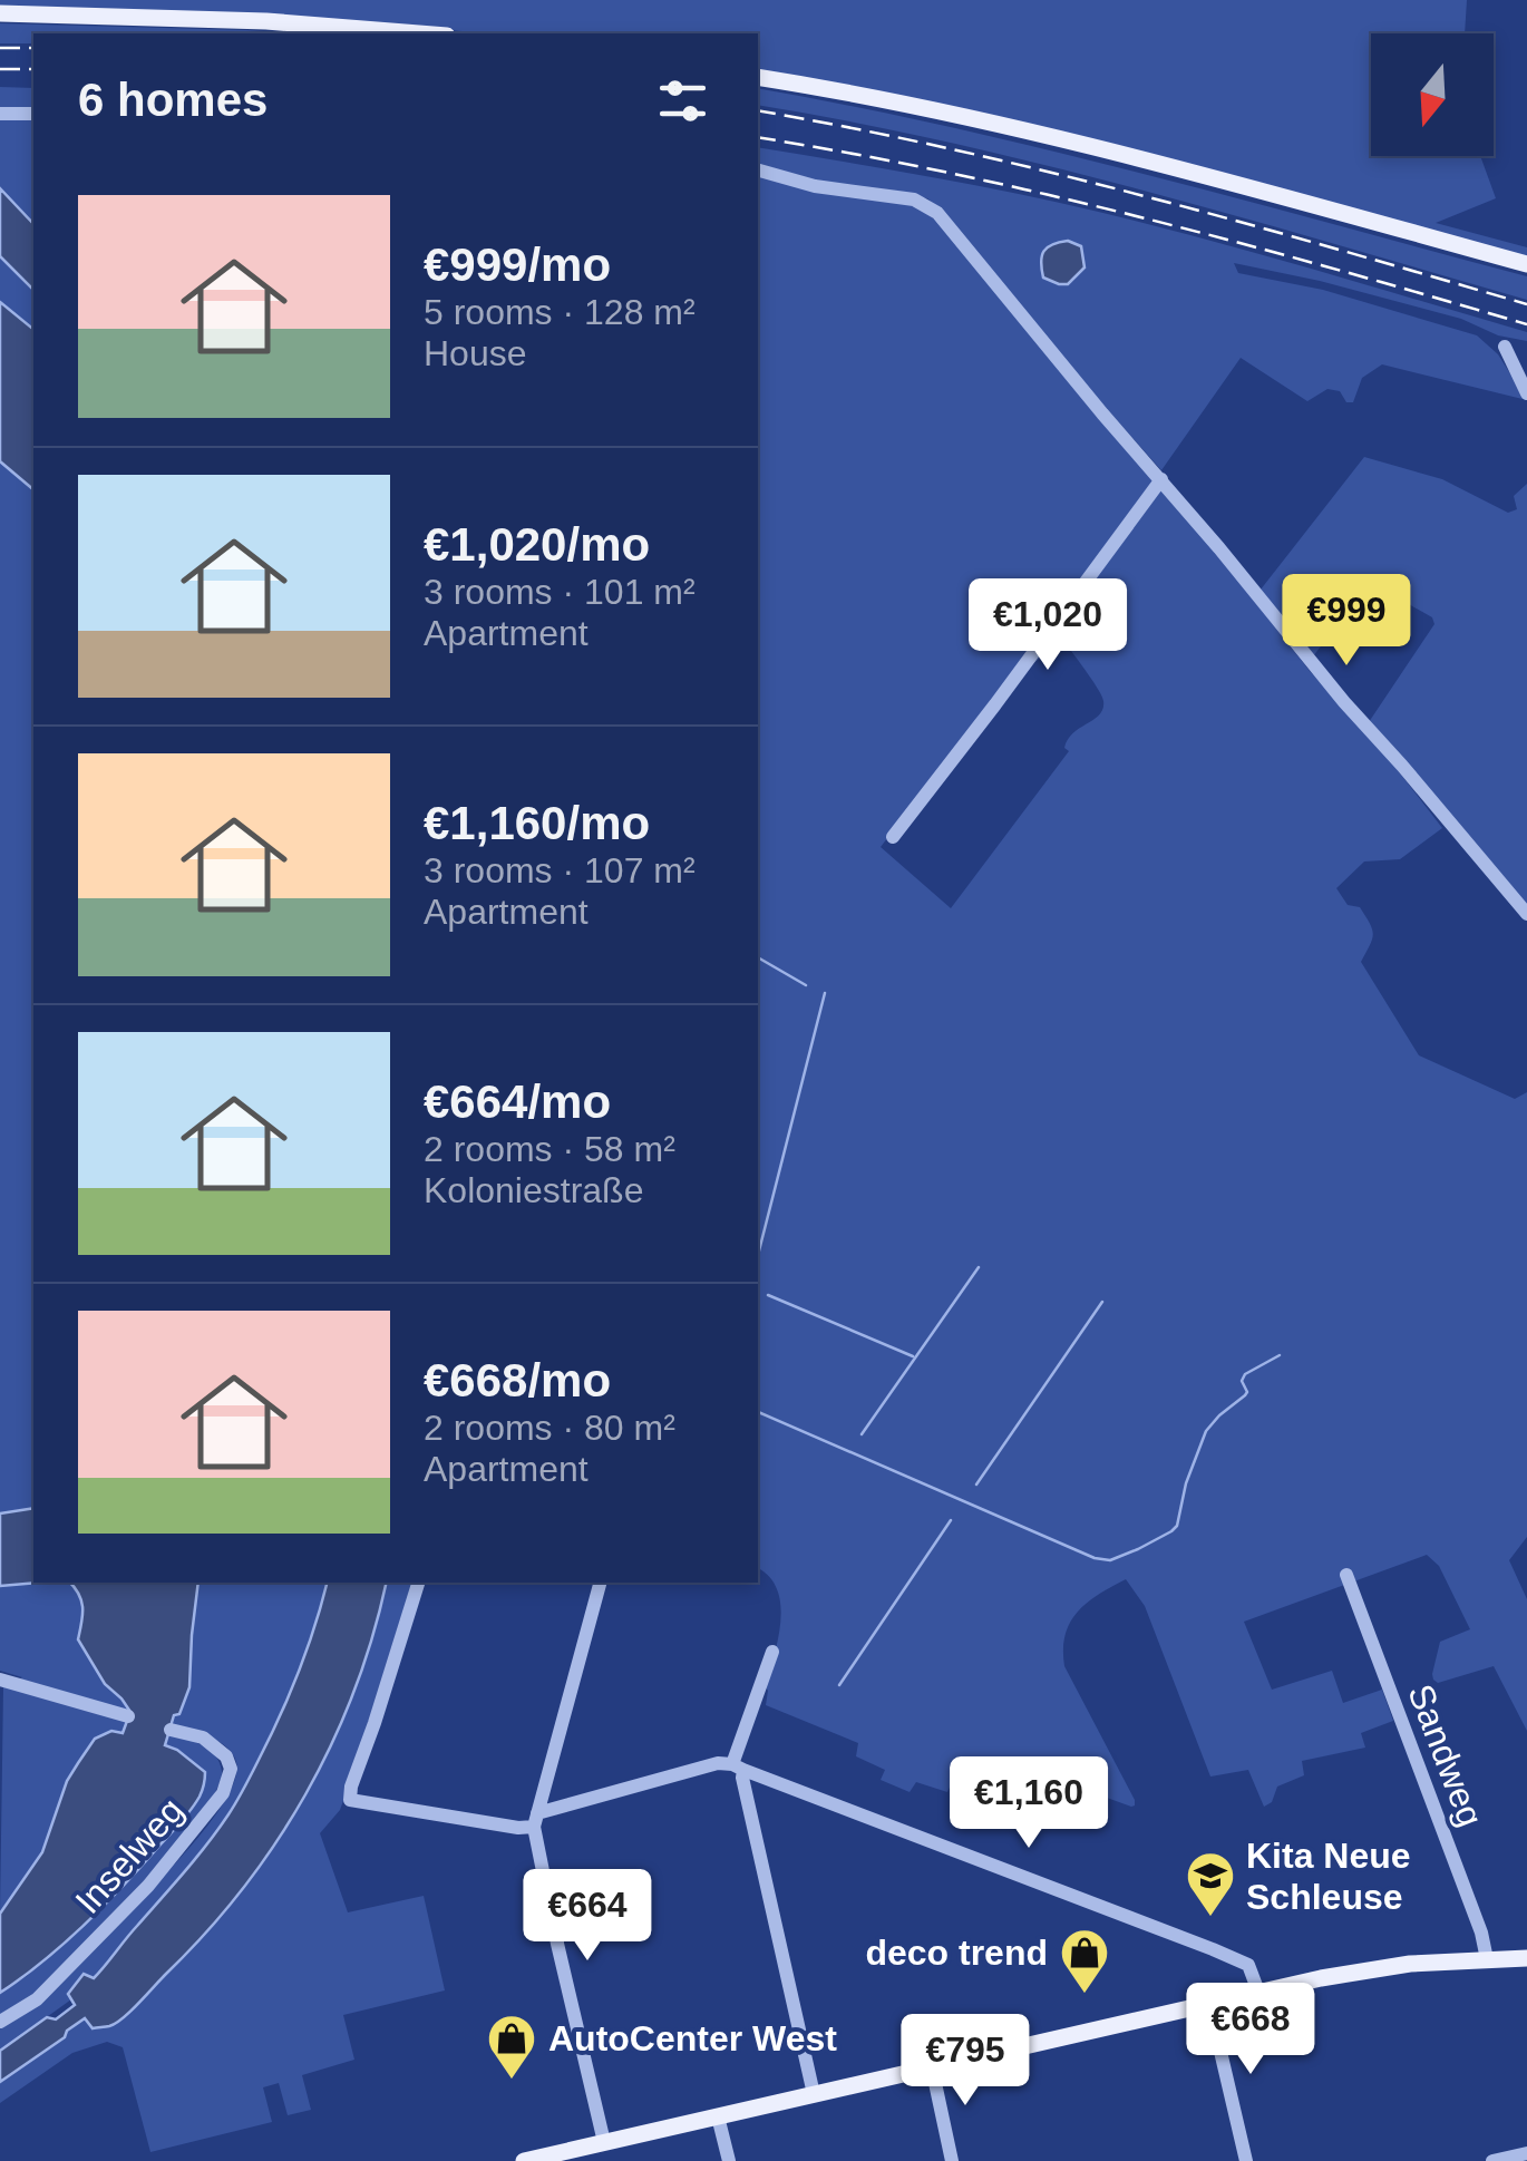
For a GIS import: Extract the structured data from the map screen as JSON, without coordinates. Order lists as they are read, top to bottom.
{
  "streets": {
    "street": ["Sandweg", "Inselweg"]
  },
  "places": {
    "school or university": ["Kita Neue Schleuse"],
    "shop": ["deco trend", "AutoCenter West"]
  },
  "north": "bottom",
  "page": {
    "heading": "6 homes",
    "list": [
      {
        "name": "€999/mo",
        "note": "5 rooms · 128 m² · House"
      },
      {
        "name": "€1,020/mo",
        "note": "3 rooms · 101 m² · Apartment"
      },
      {
        "name": "€1,160/mo",
        "note": "3 rooms · 107 m² · Apartment"
      },
      {
        "name": "€664/mo",
        "note": "2 rooms · 58 m² · Koloniestraße"
      },
      {
        "name": "€668/mo",
        "note": "2 rooms · 80 m² · Apartment"
      }
    ],
    "price": [
      "€999",
      "€1,020",
      "€1,160",
      "€664",
      "€668",
      "€795"
    ]
  }
}
